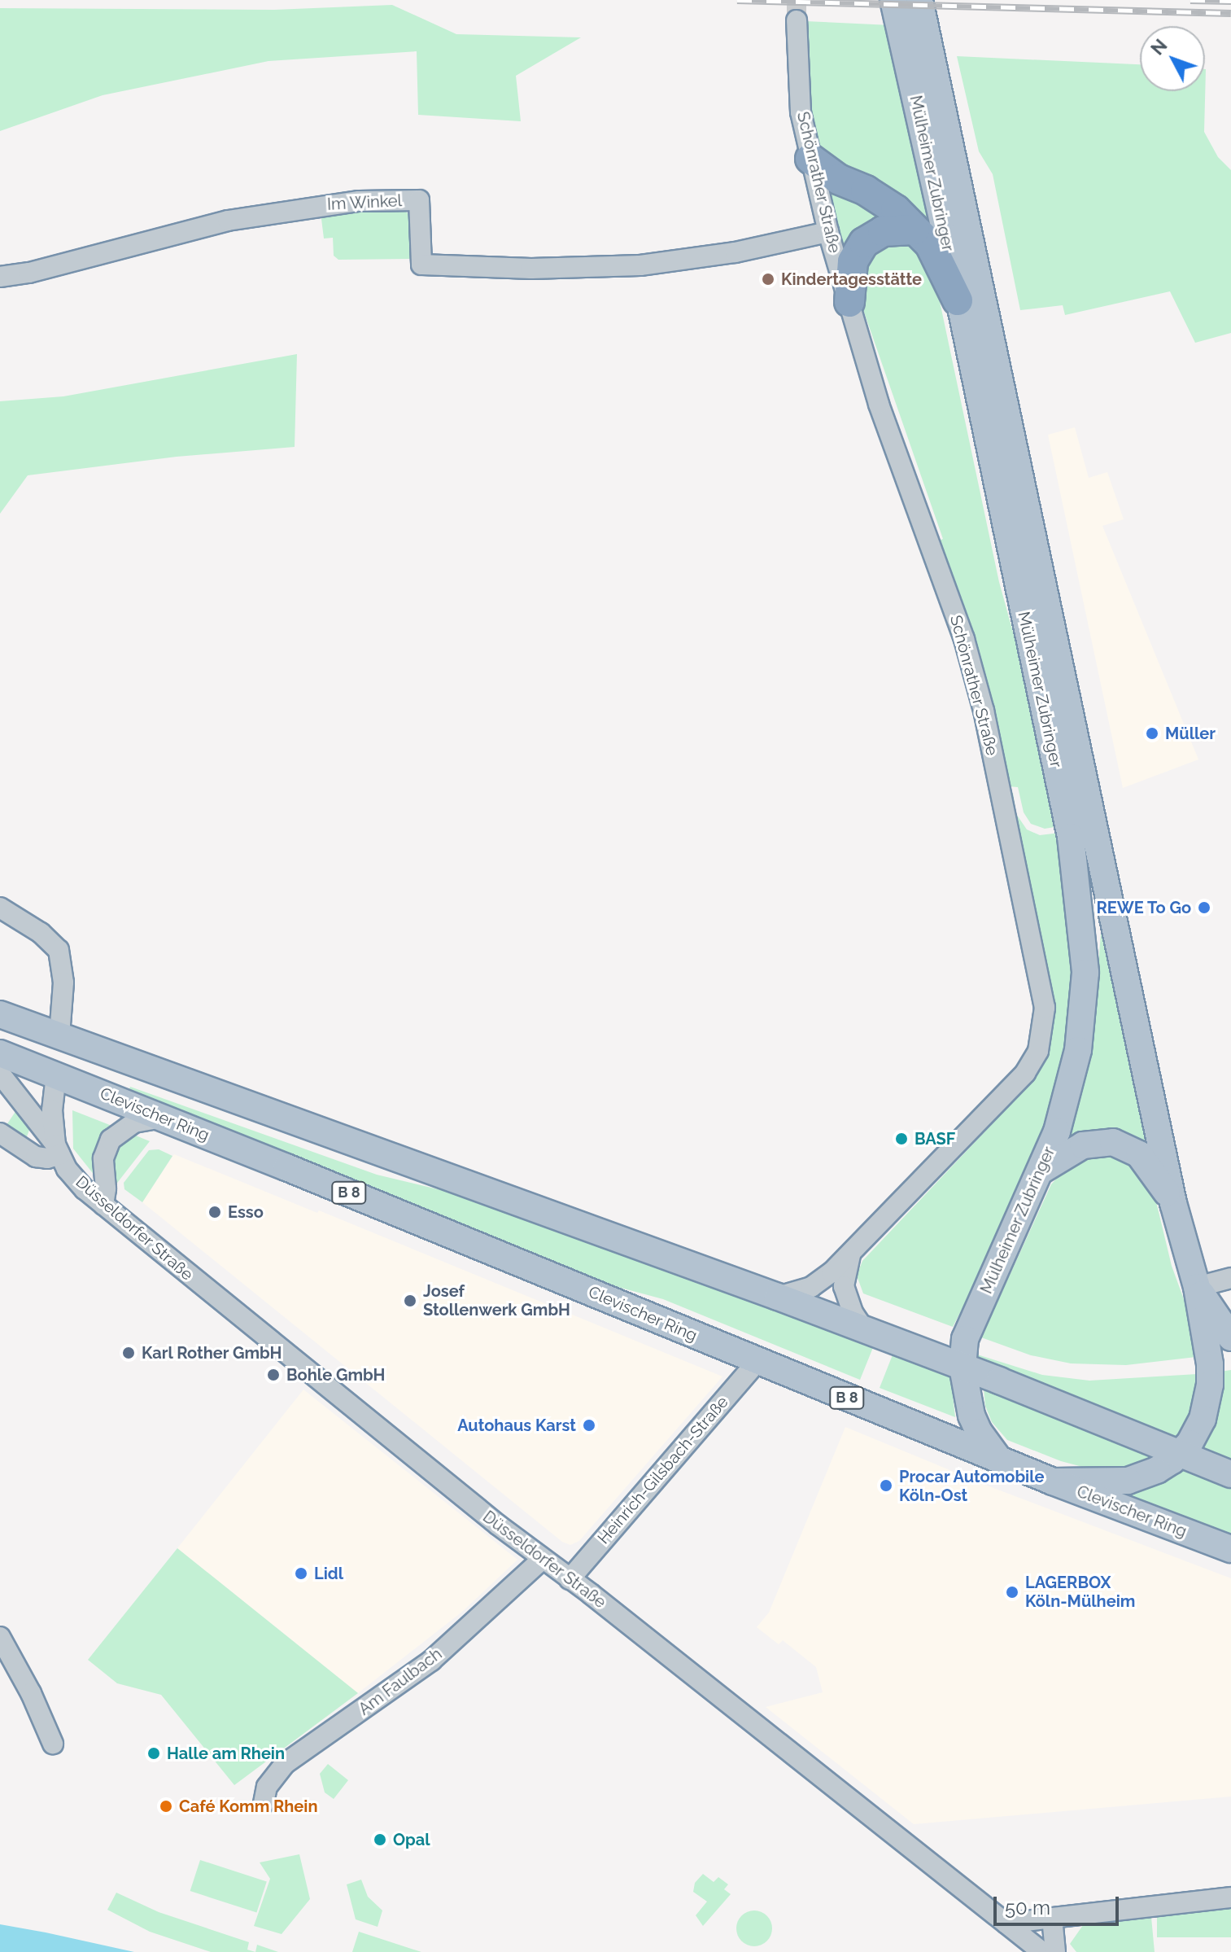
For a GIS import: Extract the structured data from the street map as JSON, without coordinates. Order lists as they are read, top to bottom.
{
  "streets": {
    "main road": ["Mülheimer Zubringer", "Clevischer Ring", "B 8"],
    "street": [
      "Schönrather Straße",
      "Im Winkel",
      "Düsseldorfer Straße",
      "Heinrich-Gilsbach-Straße",
      "Am Faulbach"
    ]
  },
  "crossings": [
    ["Mülheimer Zubringer", "Clevischer Ring"],
    ["Schönrather Straße", "Im Winkel"],
    ["Clevischer Ring", "B 8"],
    ["Clevischer Ring", "Düsseldorfer Straße"],
    ["Clevischer Ring", "Heinrich-Gilsbach-Straße"],
    ["B 8", "Düsseldorfer Straße"],
    ["Düsseldorfer Straße", "Heinrich-Gilsbach-Straße"],
    ["Düsseldorfer Straße", "Am Faulbach"]
  ],
  "places": [
    "Kindertagesstätte",
    "Müller",
    "REWE To Go",
    "BASF",
    "Esso",
    "Josef Stollenwerk GmbH",
    "Karl Rother GmbH",
    "Bohle GmbH",
    "Autohaus Karst",
    "Procar Automobile Köln-Ost",
    "Lidl",
    "LAGERBOX Köln-Mülheim",
    "Halle am Rhein",
    "Café Komm Rhein",
    "Opal"
  ],
  "scale_bar": "50 m",
  "north": "top left"
}
